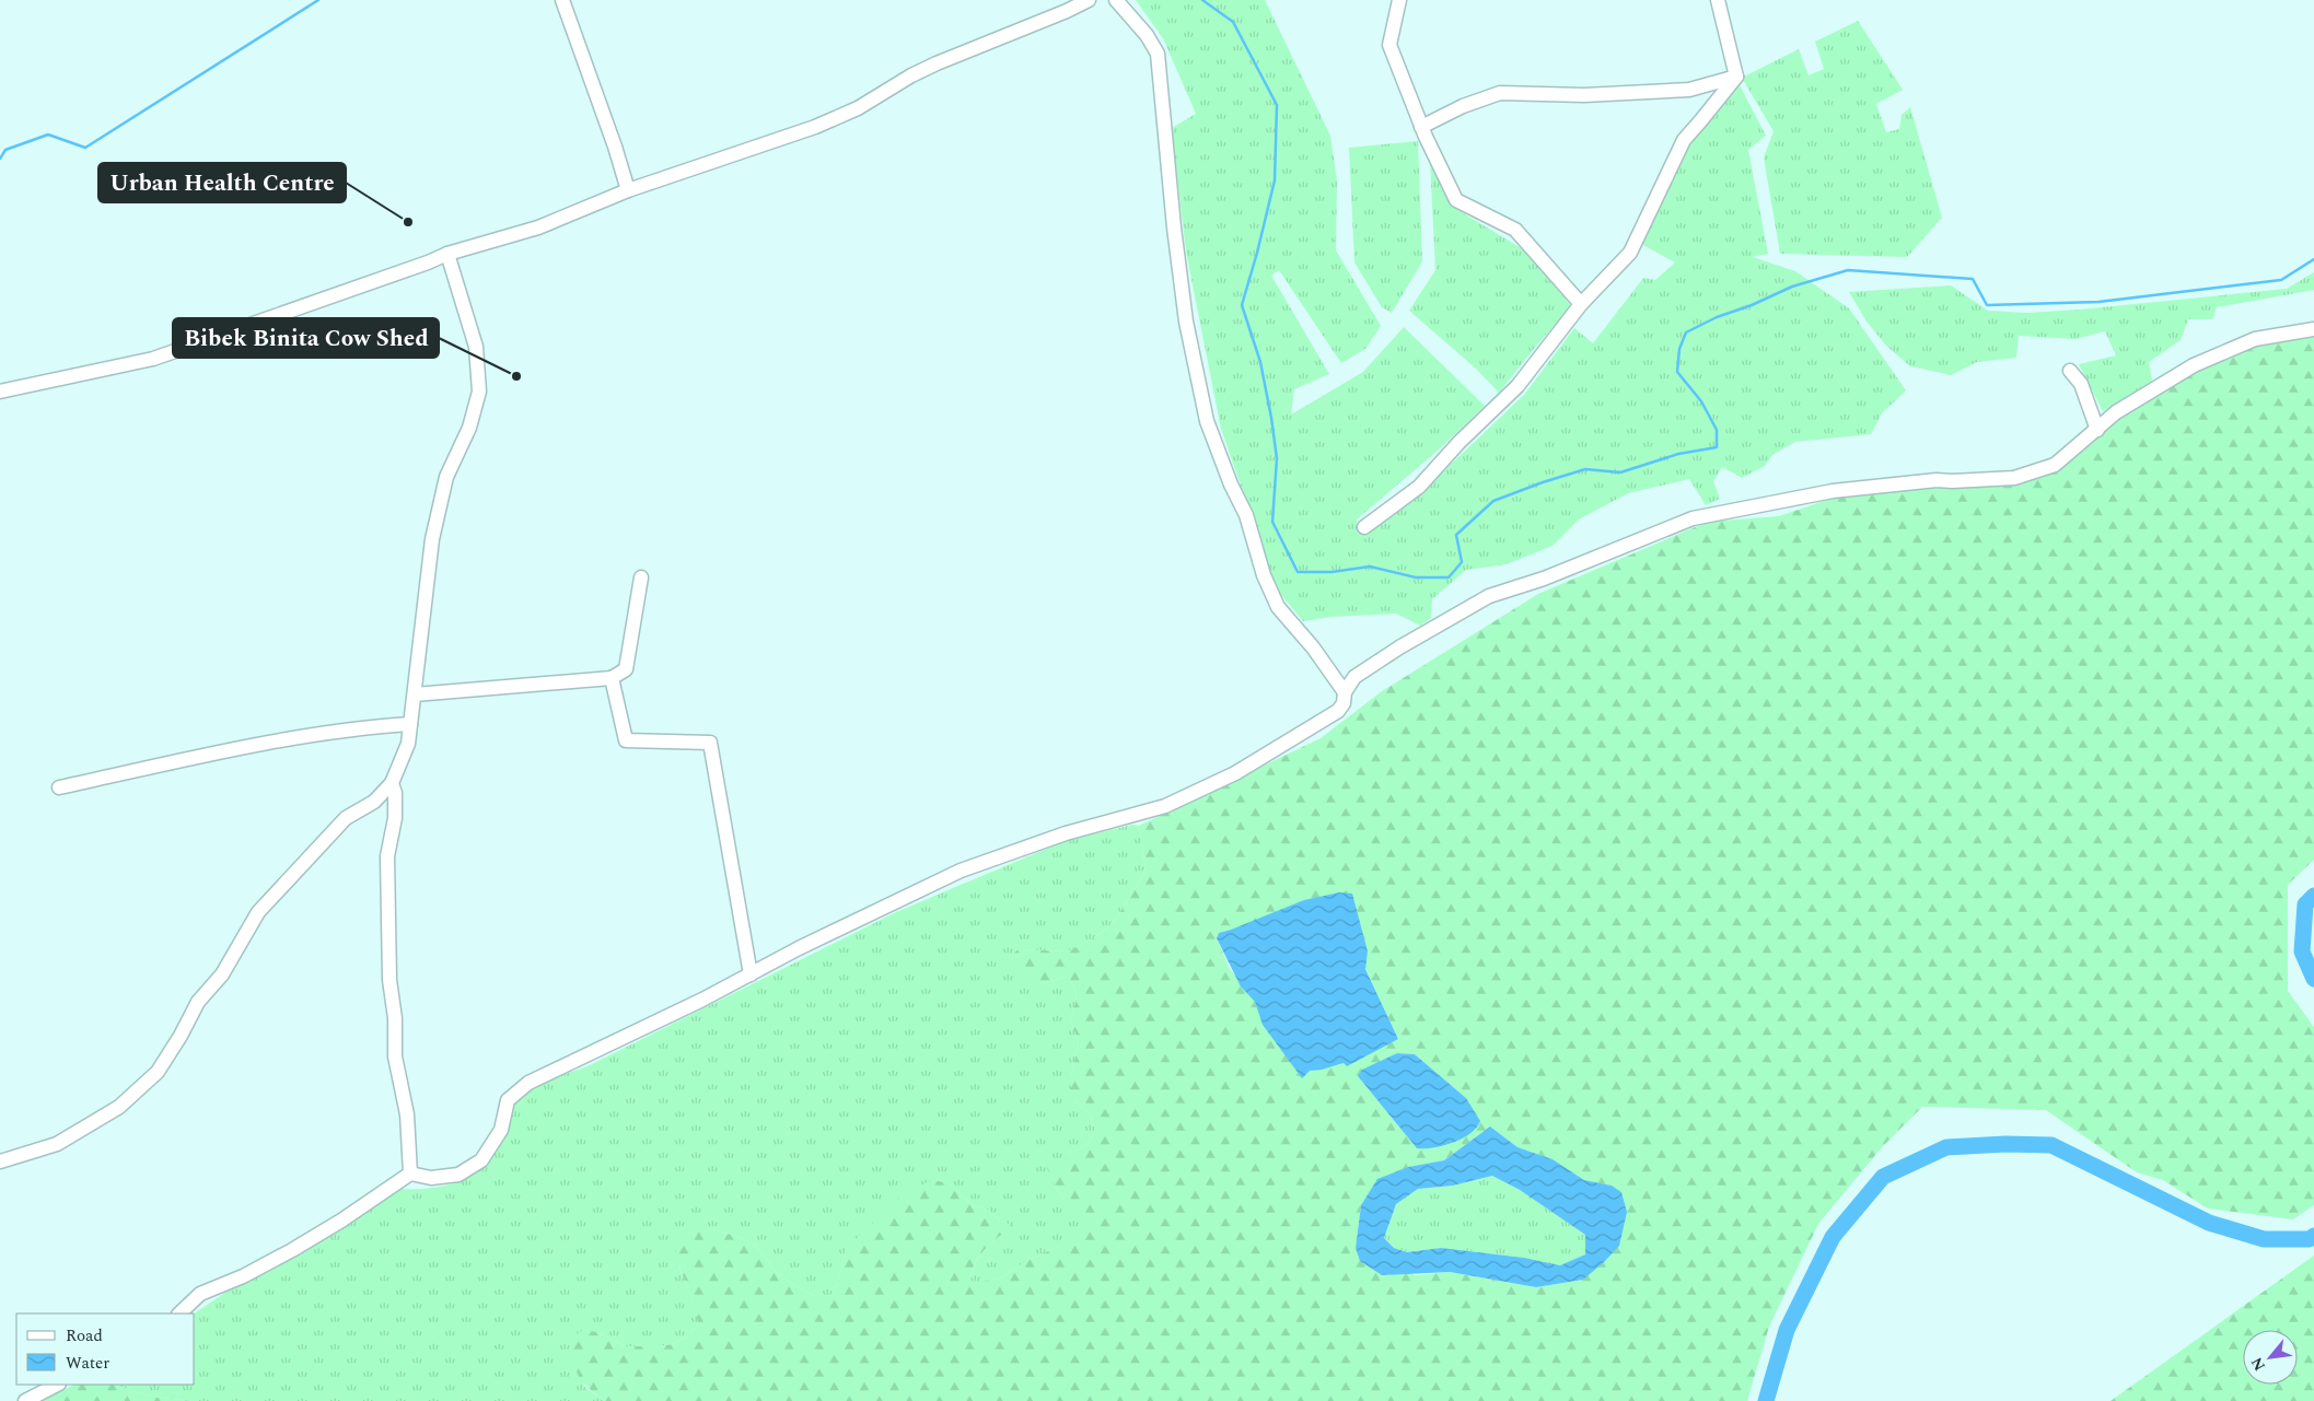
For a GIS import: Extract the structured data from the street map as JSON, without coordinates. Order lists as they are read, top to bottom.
{
  "places": ["Urban Health Centre", "Bibek Binita Cow Shed"],
  "legend": ["Road", "Water"],
  "north": "bottom left"
}
